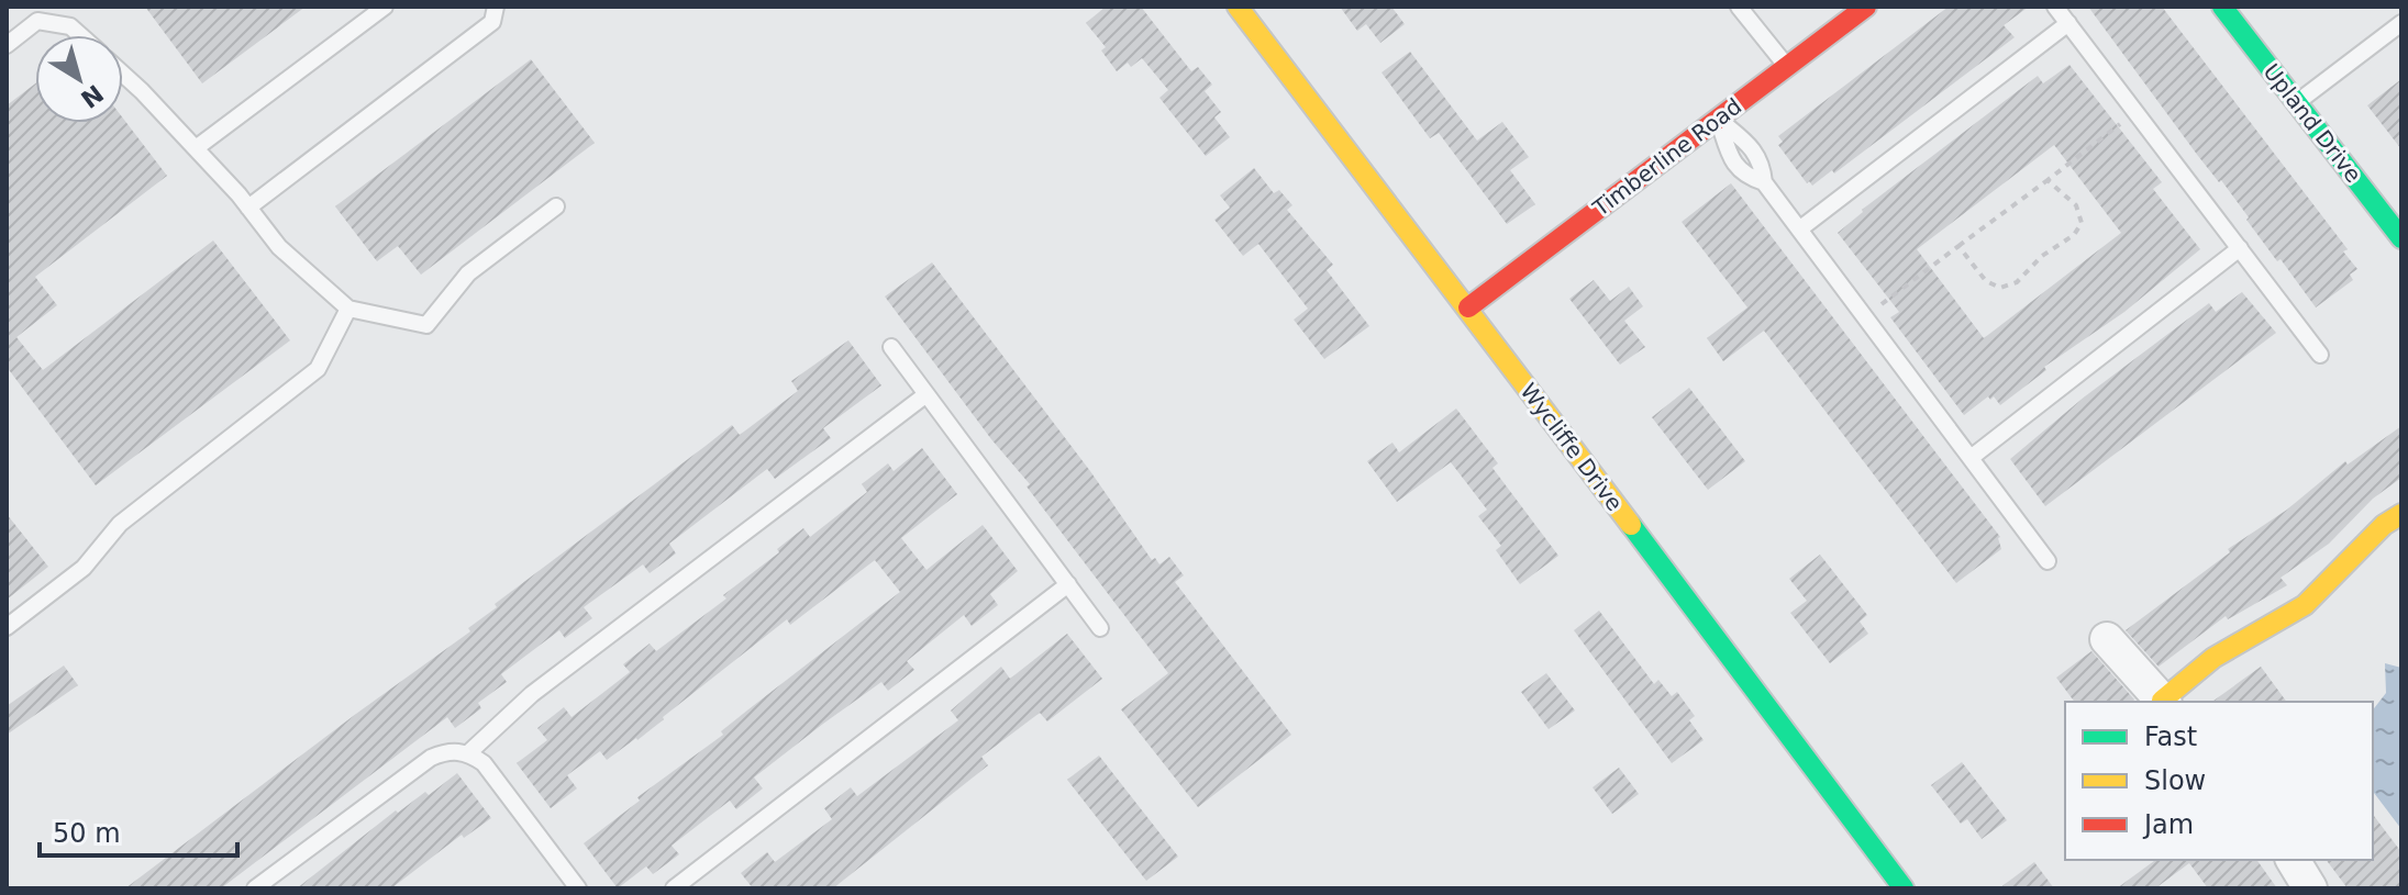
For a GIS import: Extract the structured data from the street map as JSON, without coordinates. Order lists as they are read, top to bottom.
{
  "streets": {
    "street": ["Upland Drive", "Timberline Road", "Wycliffe Drive"]
  },
  "crossings": [
    ["Timberline Road", "Wycliffe Drive"]
  ],
  "legend": ["Fast", "Slow", "Jam"],
  "scale_bar": "50 m",
  "north": "bottom right"
}
